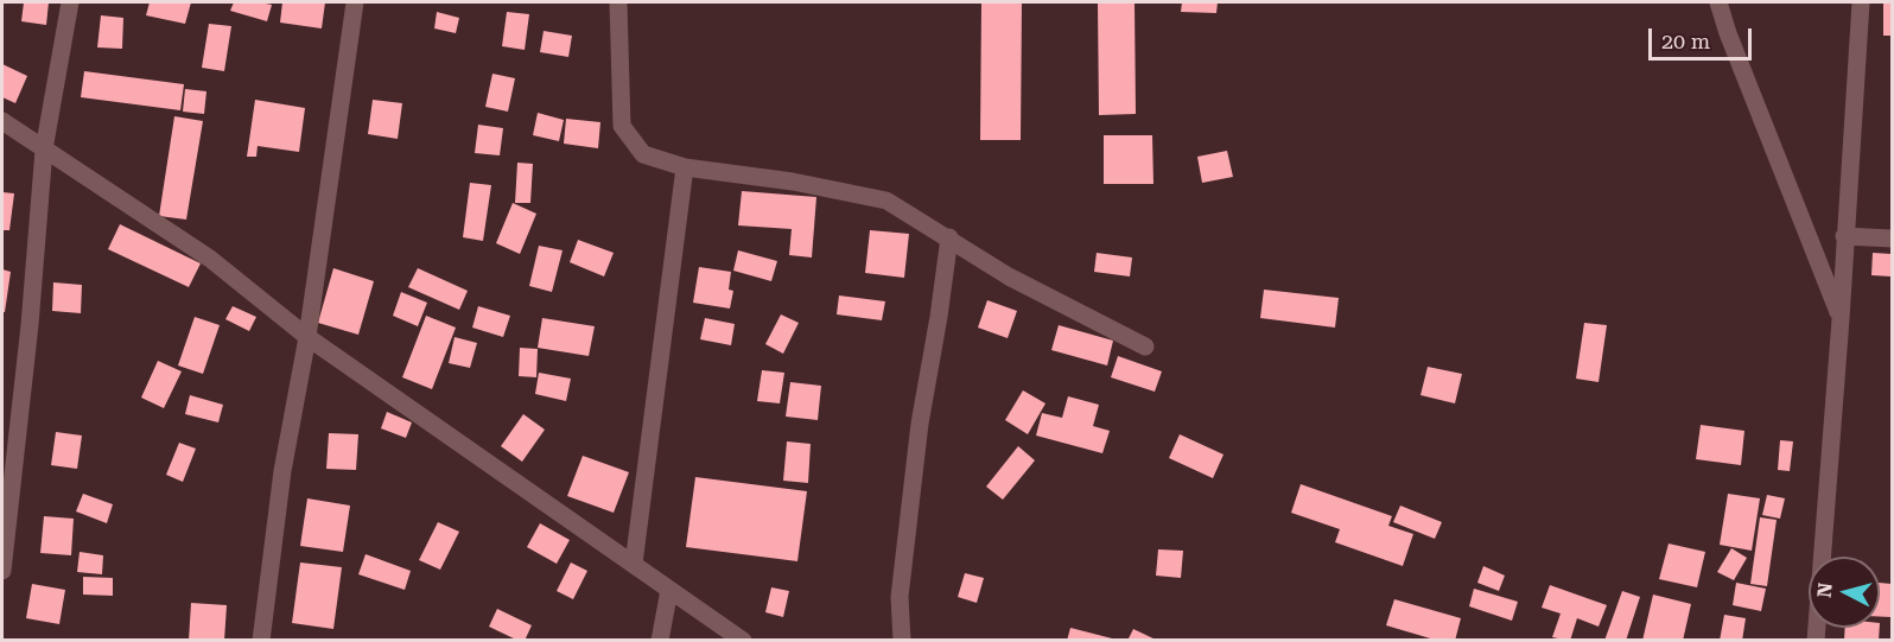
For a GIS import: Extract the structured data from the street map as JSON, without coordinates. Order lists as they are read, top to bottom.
{
  "scale_bar": "20 m",
  "north": "left"
}
